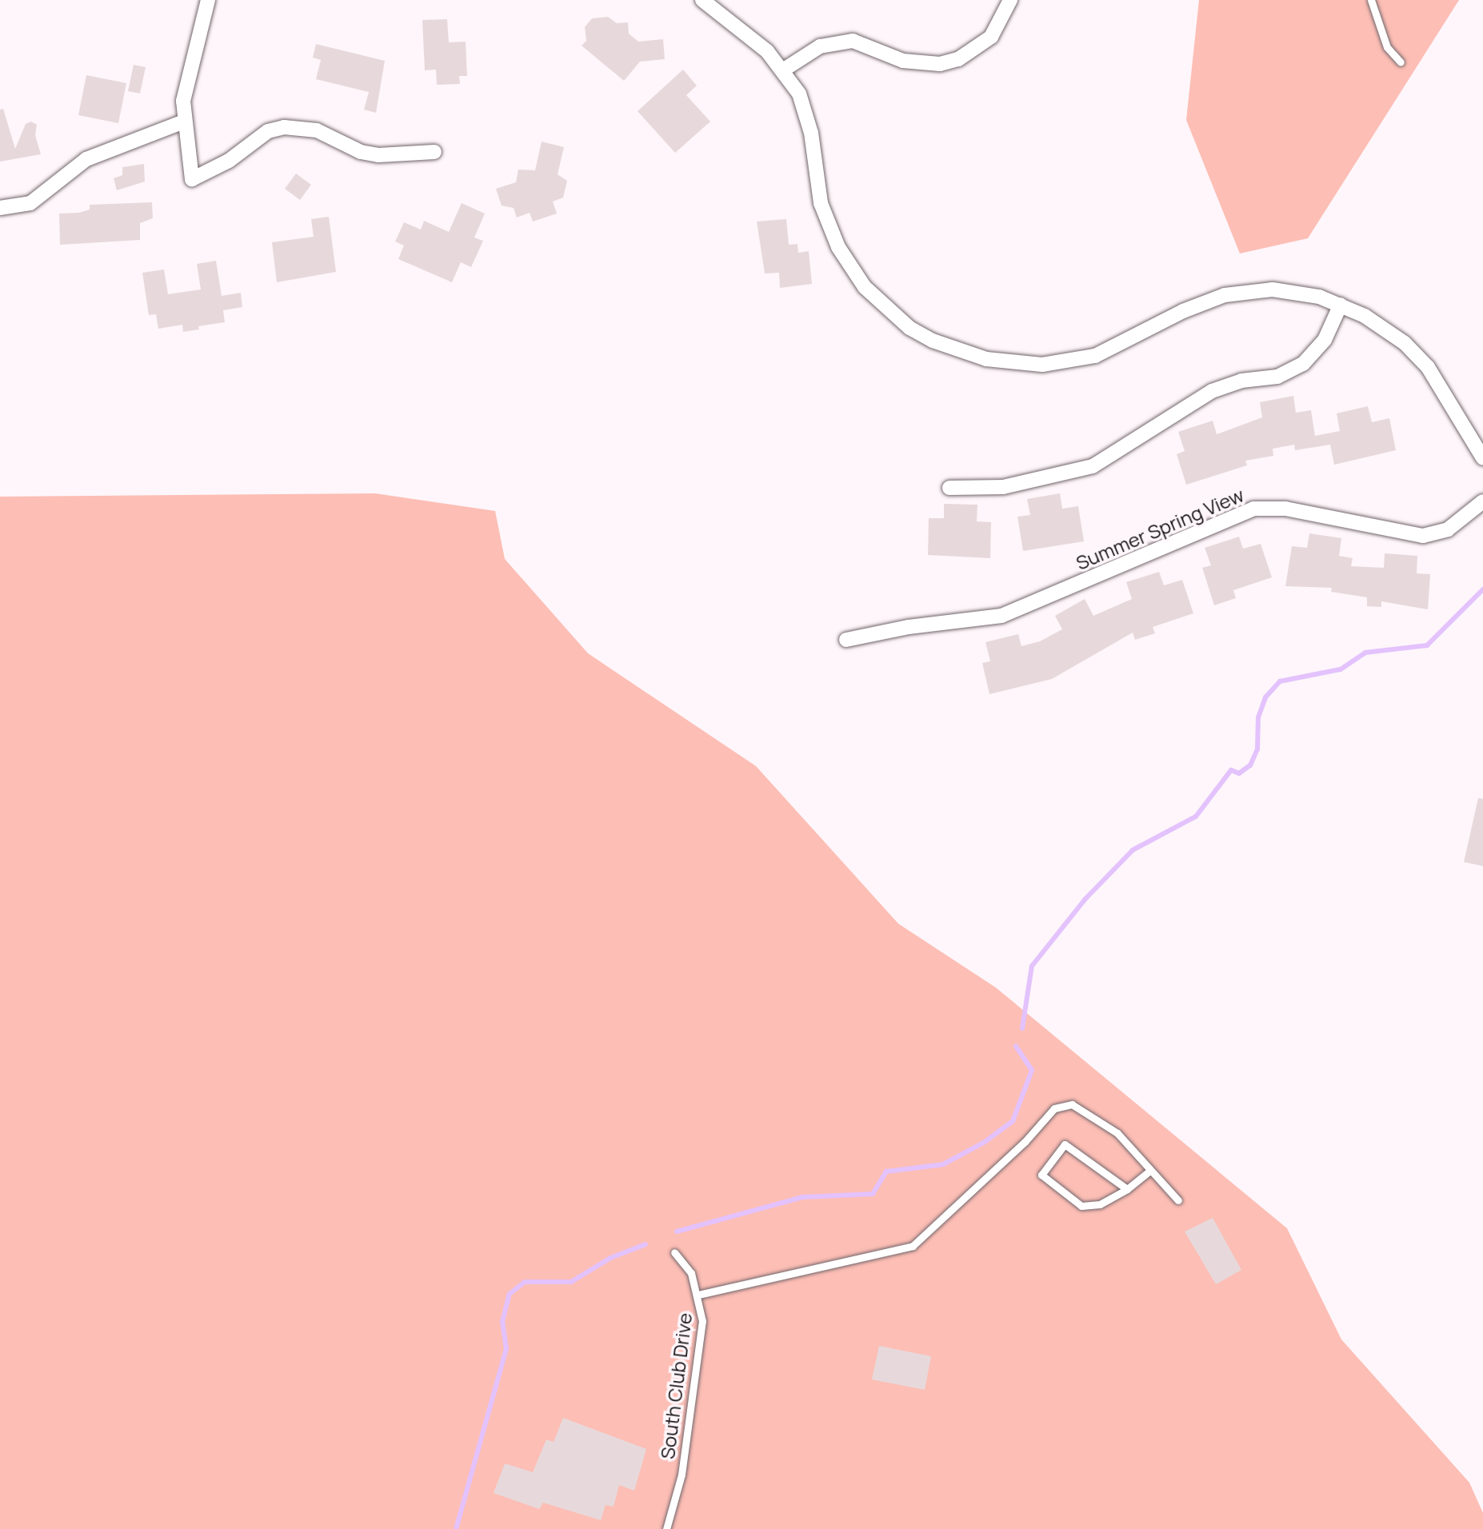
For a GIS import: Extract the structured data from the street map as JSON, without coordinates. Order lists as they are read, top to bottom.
{
  "streets": {
    "street": ["Summer Spring View"],
    "lane": ["South Club Drive"]
  }
}
